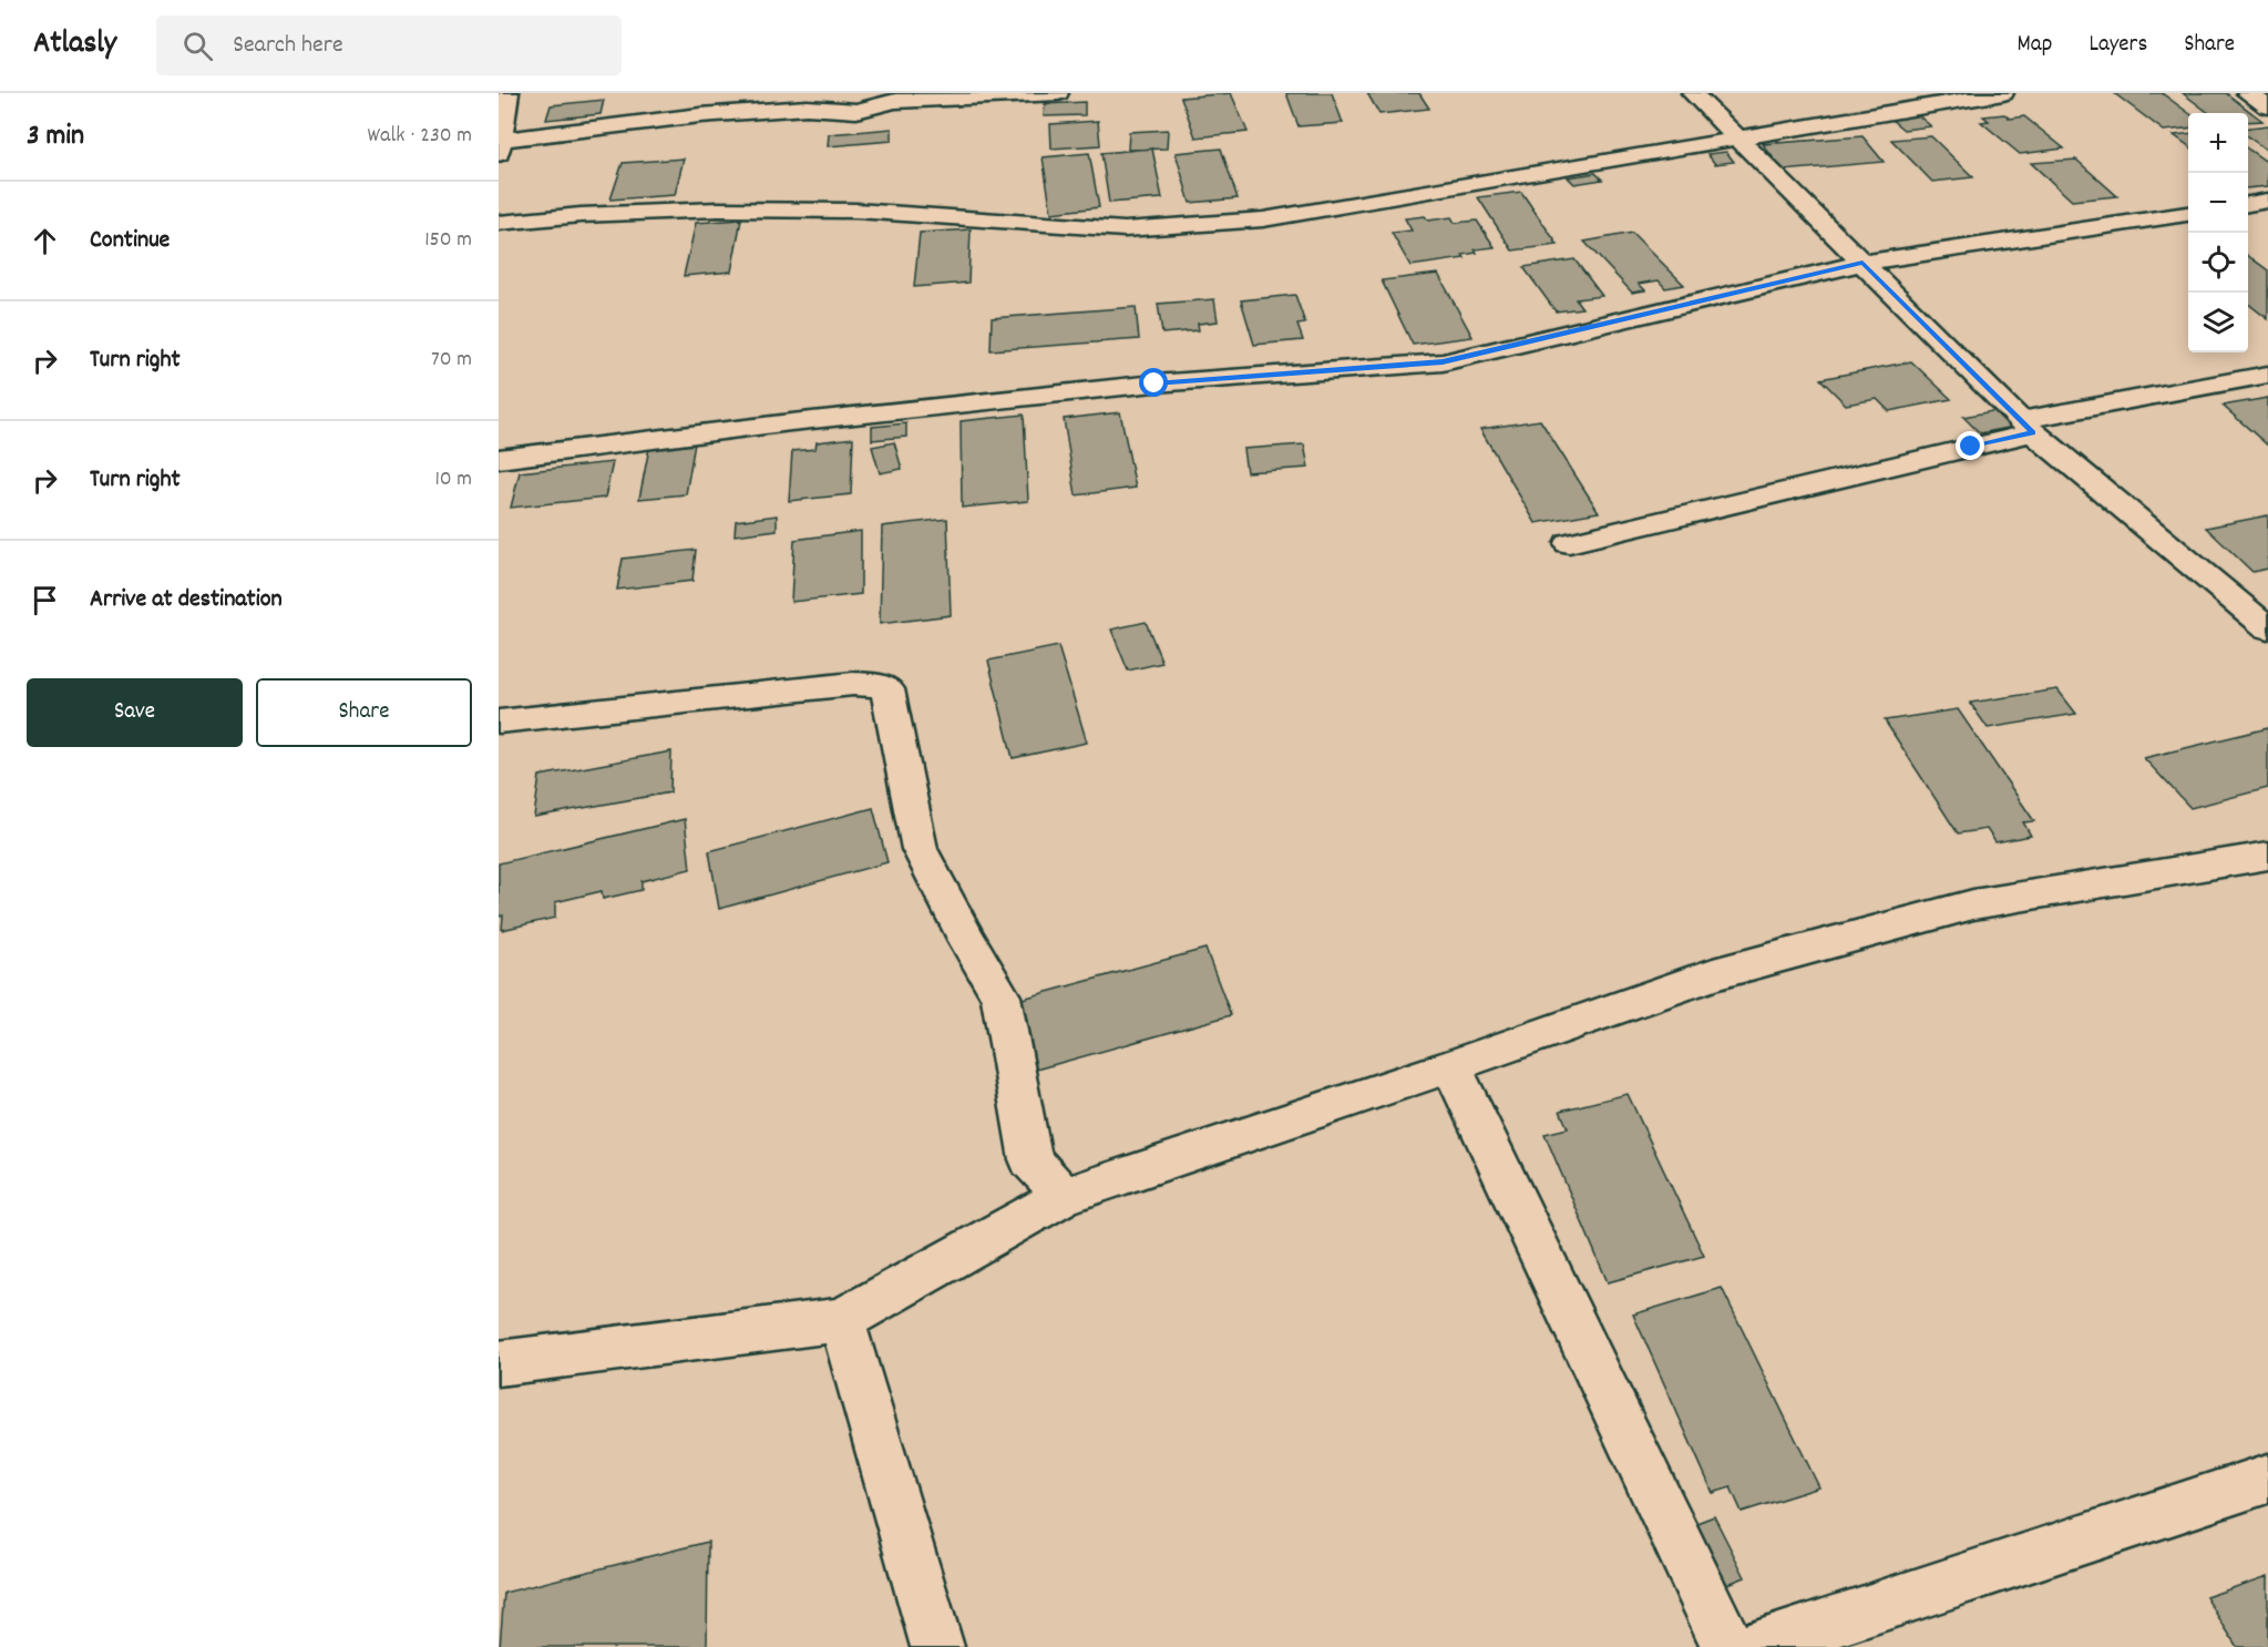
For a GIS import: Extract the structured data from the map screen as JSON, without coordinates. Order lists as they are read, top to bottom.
{
  "page": {
    "header": "Atlasly",
    "search": "Search here",
    "nav": ["Map", "Layers", "Share"],
    "heading": ["3 min", "Walk · 230 m"],
    "map_buttons": ["+", "−"],
    "list": [
      ["Continue", "150 m"],
      ["Turn right", "70 m"],
      ["Turn right", "10 m"],
      "Arrive at destination"
    ],
    "buttons": ["Save", "Share"]
  }
}
